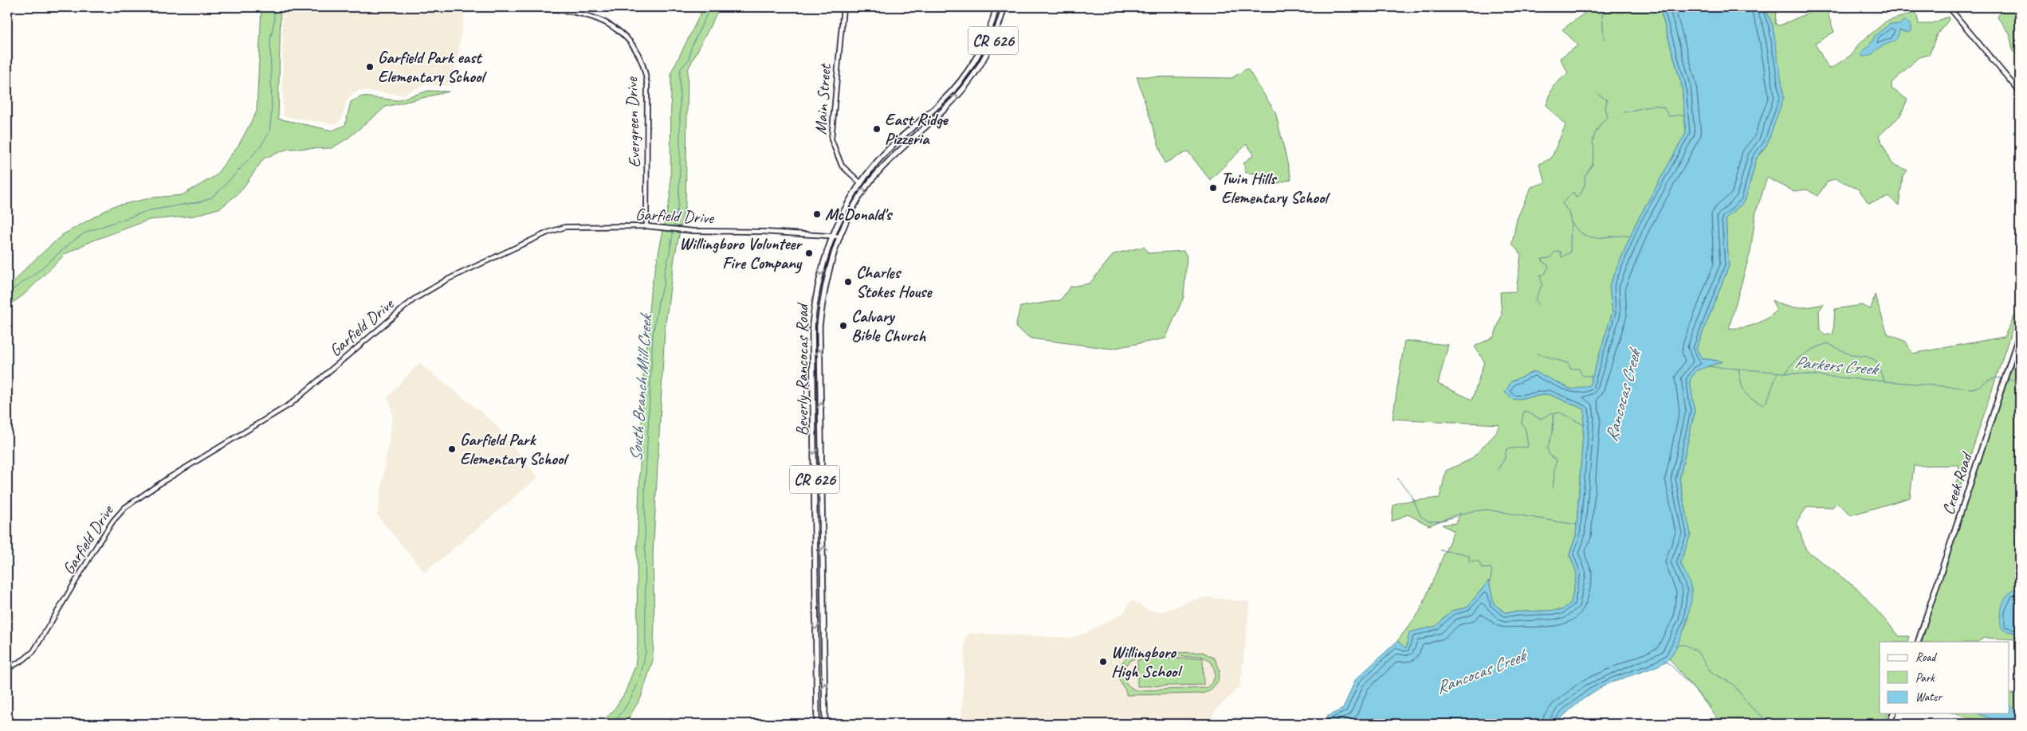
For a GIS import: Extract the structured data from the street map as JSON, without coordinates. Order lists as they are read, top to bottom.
{
  "streets": {
    "main road": ["CR 626", "Beverly-Rancocas Road", "Creek Road"],
    "street": ["Main Street", "Evergreen Drive", "Garfield Drive"]
  },
  "crossings": [
    ["Main Street", "Beverly-Rancocas Road"],
    ["Evergreen Drive", "Garfield Drive"],
    ["Garfield Drive", "Beverly-Rancocas Road"]
  ],
  "water": ["Parkers Creek", "South Branch Mill Creek", "Rancocas Creek"],
  "places": [
    "Garfield Park east Elementary School",
    "East Ridge Pizzeria",
    "Twin Hills Elementary School",
    "McDonald's",
    "Willingboro Volunteer Fire Company",
    "Charles Stokes House",
    "Calvary Bible Church",
    "Garfield Park Elementary School",
    "Willingboro High School"
  ],
  "legend": ["Road", "Park", "Water"]
}
